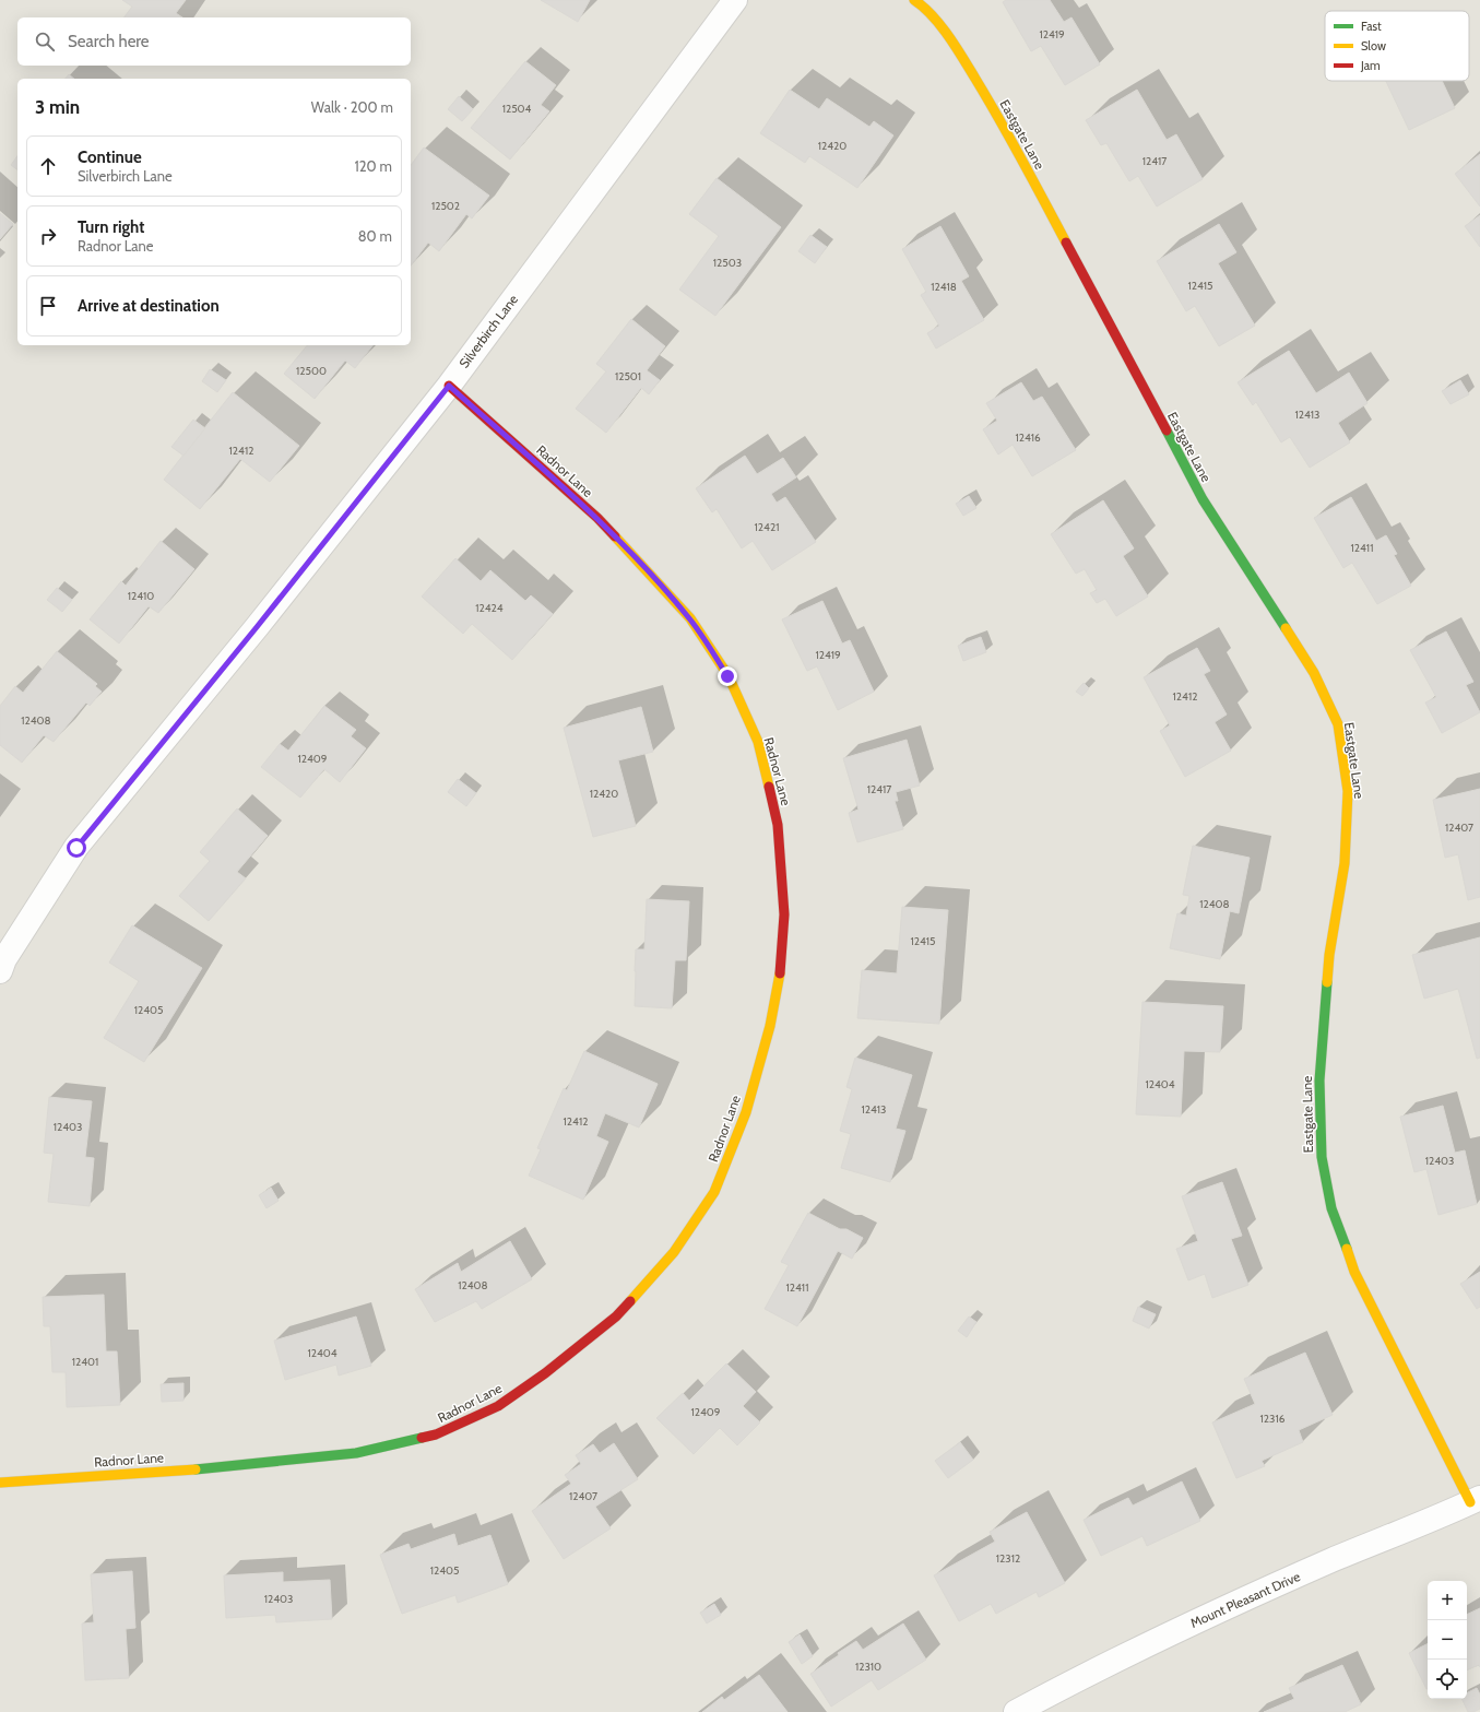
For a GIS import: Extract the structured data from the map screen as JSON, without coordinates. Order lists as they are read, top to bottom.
{
  "streets": {
    "street": [
      "Eastgate Lane",
      "Silverbirch Lane",
      "Radnor Lane",
      "Mount Pleasant Drive"
    ]
  },
  "crossings": [
    ["Eastgate Lane", "Mount Pleasant Drive"],
    ["Silverbirch Lane", "Radnor Lane"]
  ],
  "house_numbers": [
    "12419",
    "12504",
    "12420",
    "12417",
    "12502",
    "12503",
    "12415",
    "12418",
    "12500",
    "12501",
    "12413",
    "12416",
    "12412",
    "12421",
    "12411",
    "12410",
    "12424",
    "12419",
    "12412",
    "12408",
    "12409",
    "12417",
    "12420",
    "12407",
    "12408",
    "12415",
    "12405",
    "12404",
    "12413",
    "12412",
    "12403",
    "12403",
    "12408",
    "12411",
    "12404",
    "12401",
    "12409",
    "12316",
    "12407",
    "12312",
    "12405",
    "12403",
    "12310"
  ],
  "legend": ["Fast", "Slow", "Jam"],
  "page": {
    "search": "Search here",
    "heading": ["3 min", "Walk · 200 m"],
    "list": [
      ["Continue", "Silverbirch Lane", "120 m"],
      ["Turn right", "Radnor Lane", "80 m"],
      "Arrive at destination"
    ],
    "map_buttons": ["+", "−"]
  }
}
